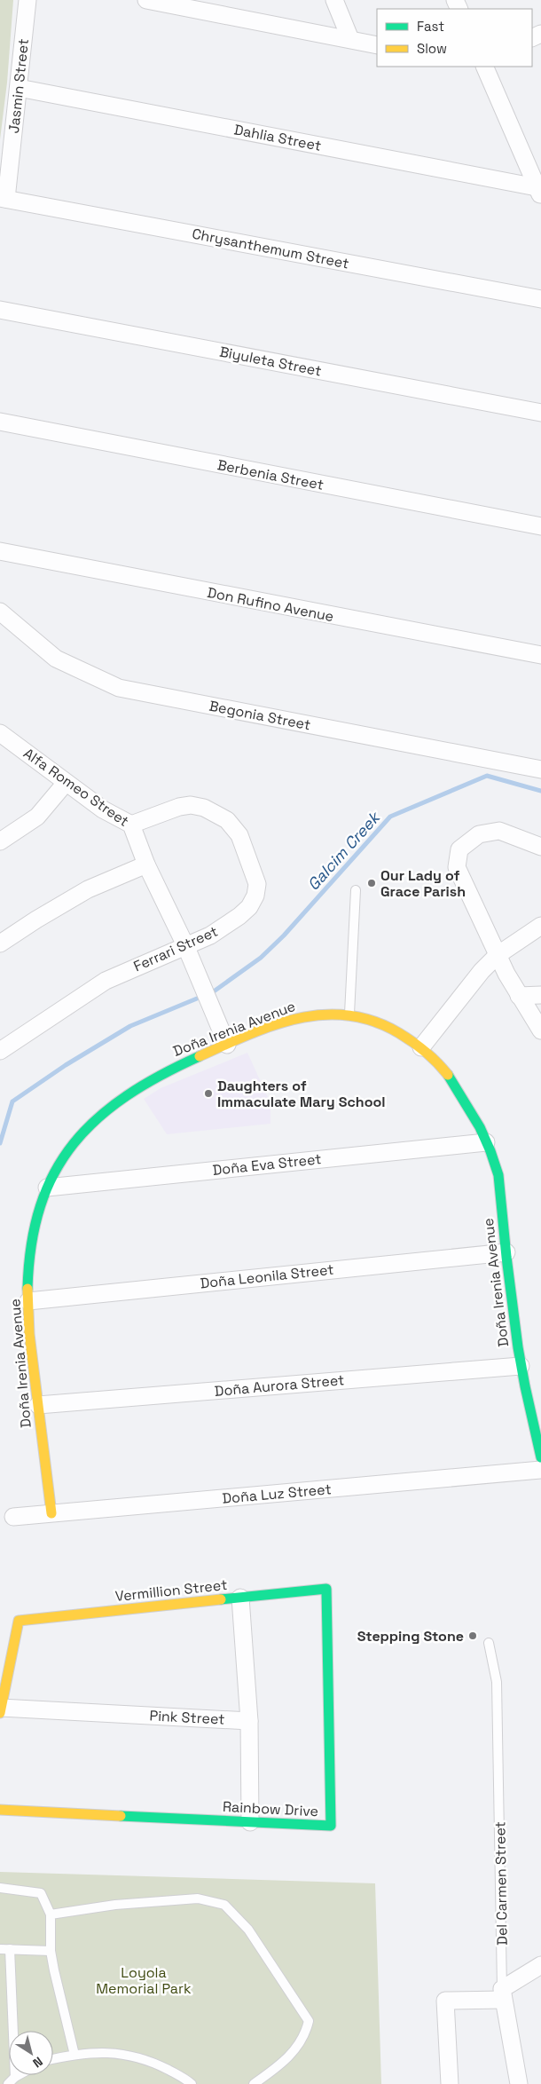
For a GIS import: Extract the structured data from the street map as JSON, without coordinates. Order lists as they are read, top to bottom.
{
  "streets": {
    "street": [
      "Jasmin Street",
      "Dahlia Street",
      "Chrysanthemum Street",
      "Biyuleta Street",
      "Berbenia Street",
      "Don Rufino Avenue",
      "Begonia Street",
      "Alfa Romeo Street",
      "Ferrari Street",
      "Doña Irenia Avenue",
      "Doña Eva Street",
      "Doña Leonila Street",
      "Doña Aurora Street",
      "Doña Luz Street",
      "Vermillion Street",
      "Pink Street",
      "Rainbow Drive",
      "Del Carmen Street"
    ]
  },
  "crossings": [
    ["Jasmin Street", "Dahlia Street"],
    ["Jasmin Street", "Chrysanthemum Street"],
    ["Alfa Romeo Street", "Ferrari Street"],
    ["Alfa Romeo Street", "Doña Irenia Avenue"],
    ["Doña Irenia Avenue", "Doña Eva Street"],
    ["Doña Irenia Avenue", "Doña Leonila Street"],
    ["Doña Irenia Avenue", "Doña Aurora Street"],
    ["Doña Irenia Avenue", "Doña Luz Street"],
    ["Vermillion Street", "Pink Street"],
    ["Vermillion Street", "Rainbow Drive"]
  ],
  "water": ["Galcim Creek"],
  "parks": ["Loyola Memorial Park"],
  "places": ["Our Lady of Grace Parish", "Daughters of Immaculate Mary School", "Stepping Stone"],
  "legend": ["Fast", "Slow"],
  "north": "bottom right"
}
